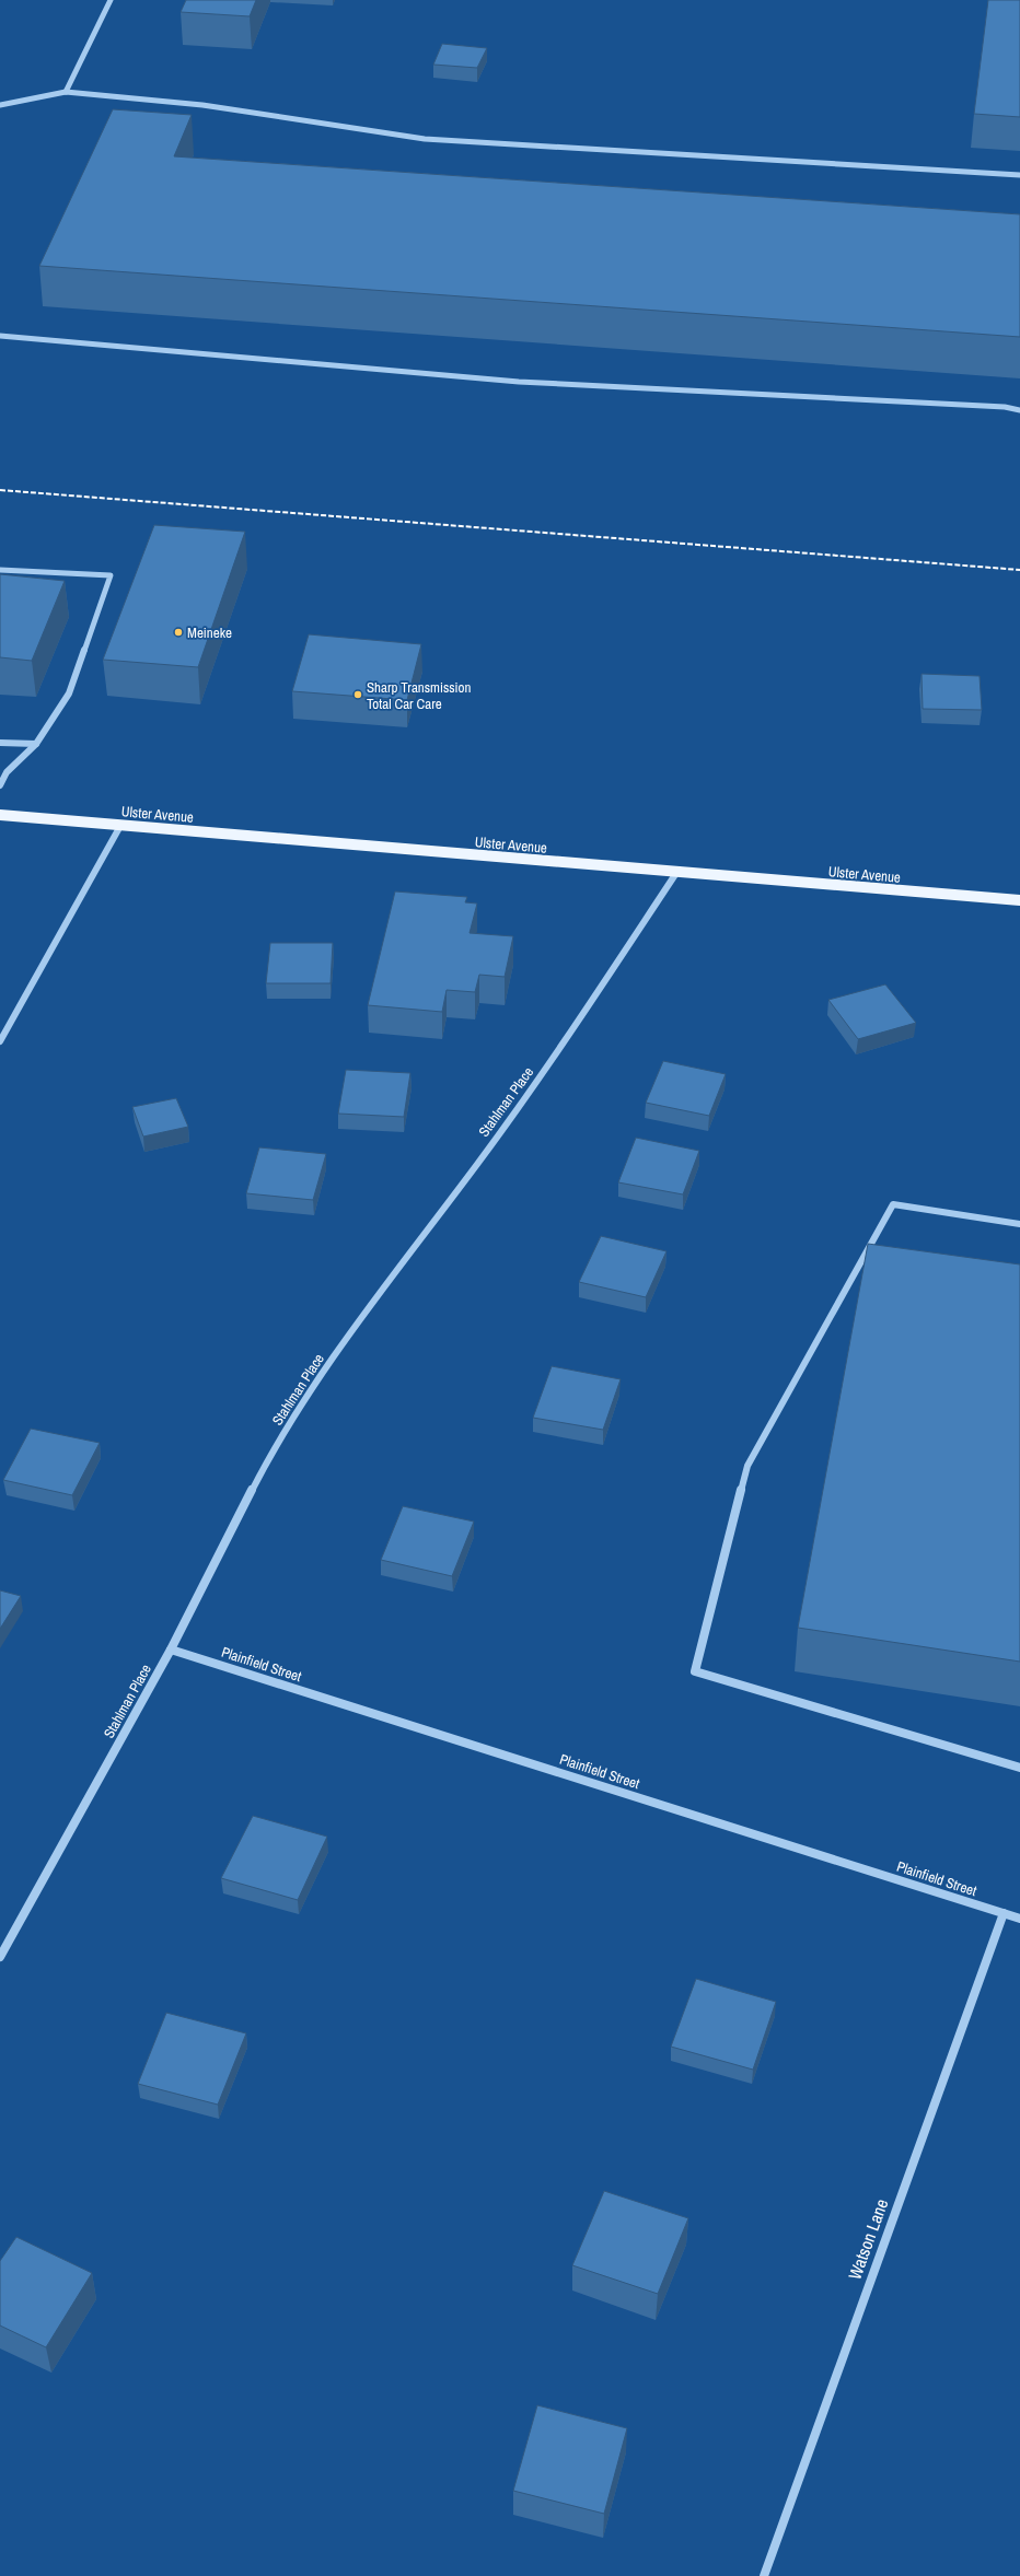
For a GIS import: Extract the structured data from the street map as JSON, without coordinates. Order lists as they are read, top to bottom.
{
  "streets": {
    "main road": ["Ulster Avenue"],
    "street": ["Stahlman Place", "Plainfield Street", "Watson Lane"]
  },
  "crossings": [
    ["Ulster Avenue", "Stahlman Place"],
    ["Stahlman Place", "Plainfield Street"],
    ["Plainfield Street", "Watson Lane"]
  ],
  "places": ["Meineke", "Sharp Transmission Total Car Care"]
}
